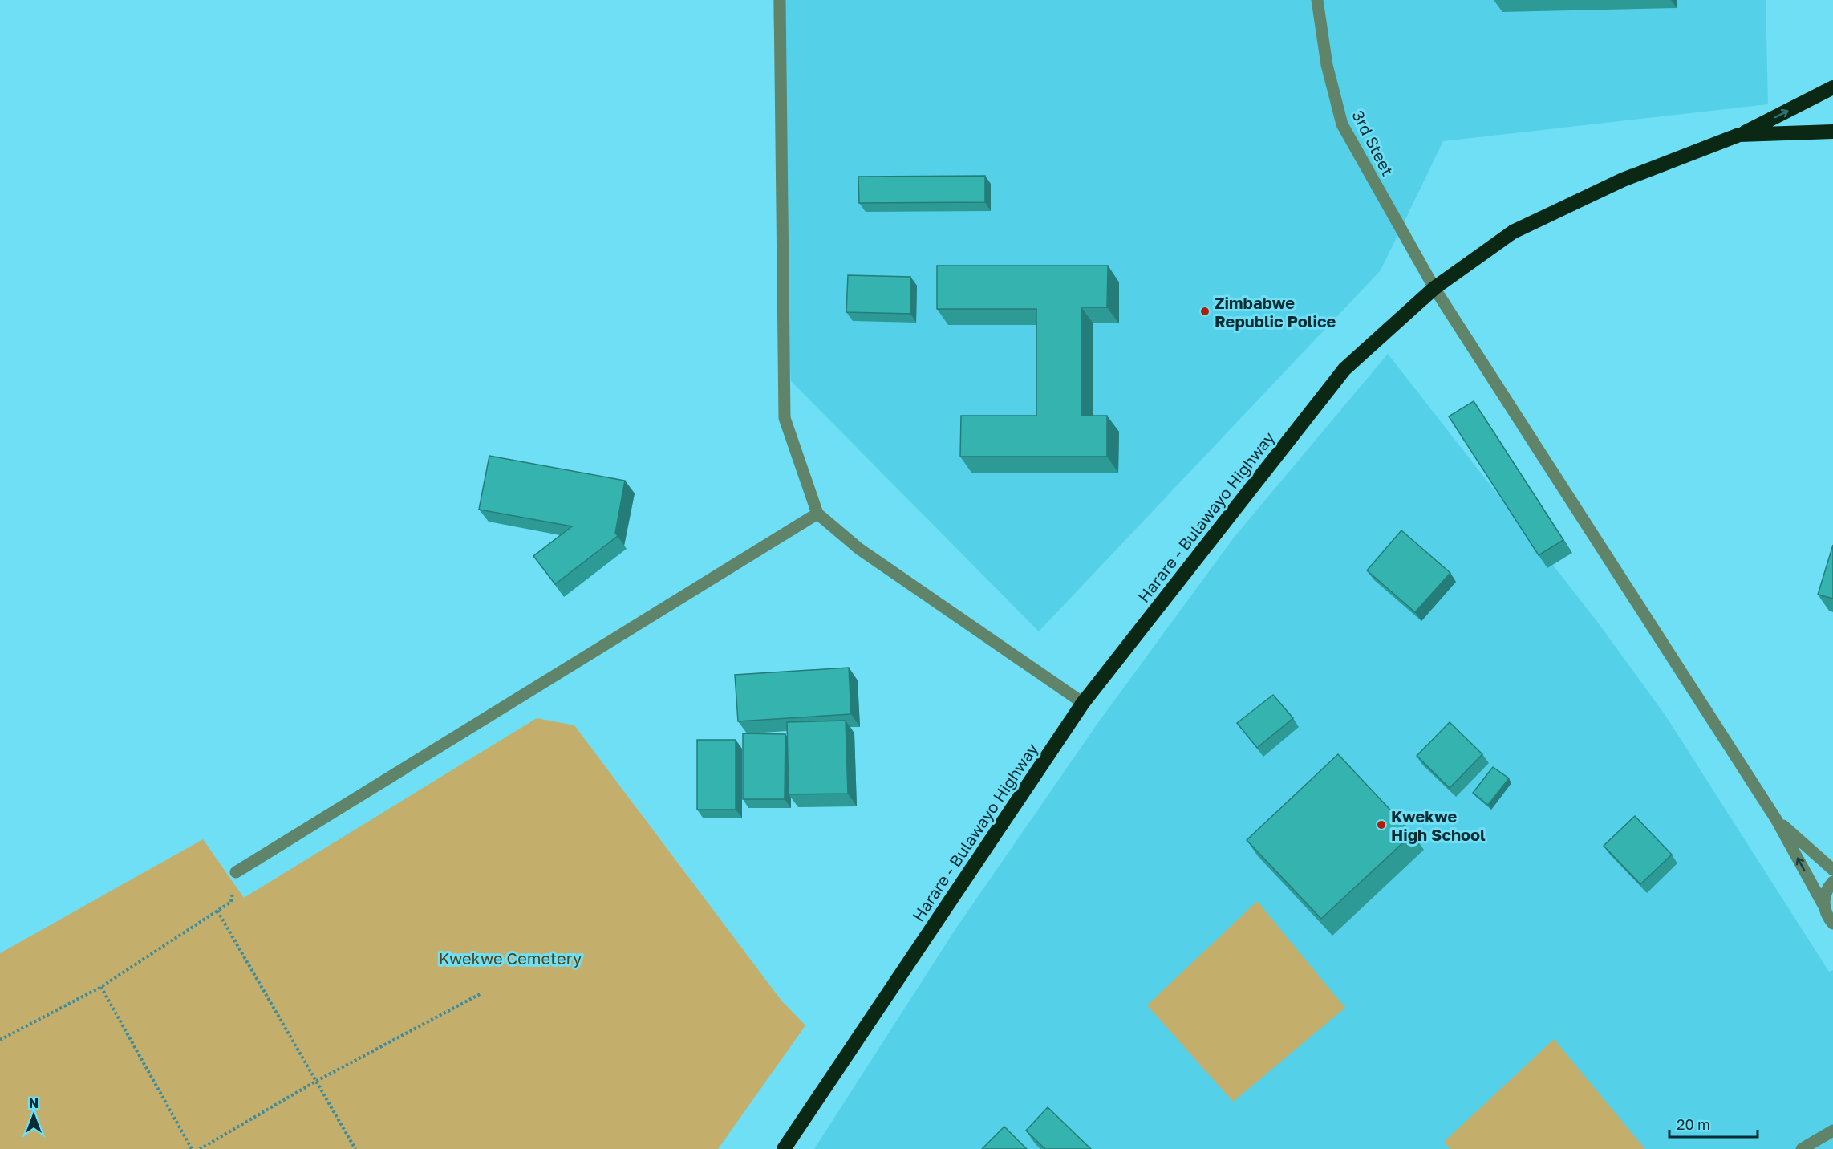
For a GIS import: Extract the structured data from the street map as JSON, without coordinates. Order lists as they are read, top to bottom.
{
  "streets": {
    "highway": ["Harare - Bulawayo Highway"],
    "street": ["3rd Steet"]
  },
  "crossings": [
    ["3rd Steet", "Harare - Bulawayo Highway"]
  ],
  "parks": ["Kwekwe Cemetery"],
  "places": ["Zimbabwe Republic Police", "Kwekwe High School"],
  "scale_bar": "20 m",
  "north": "top"
}
